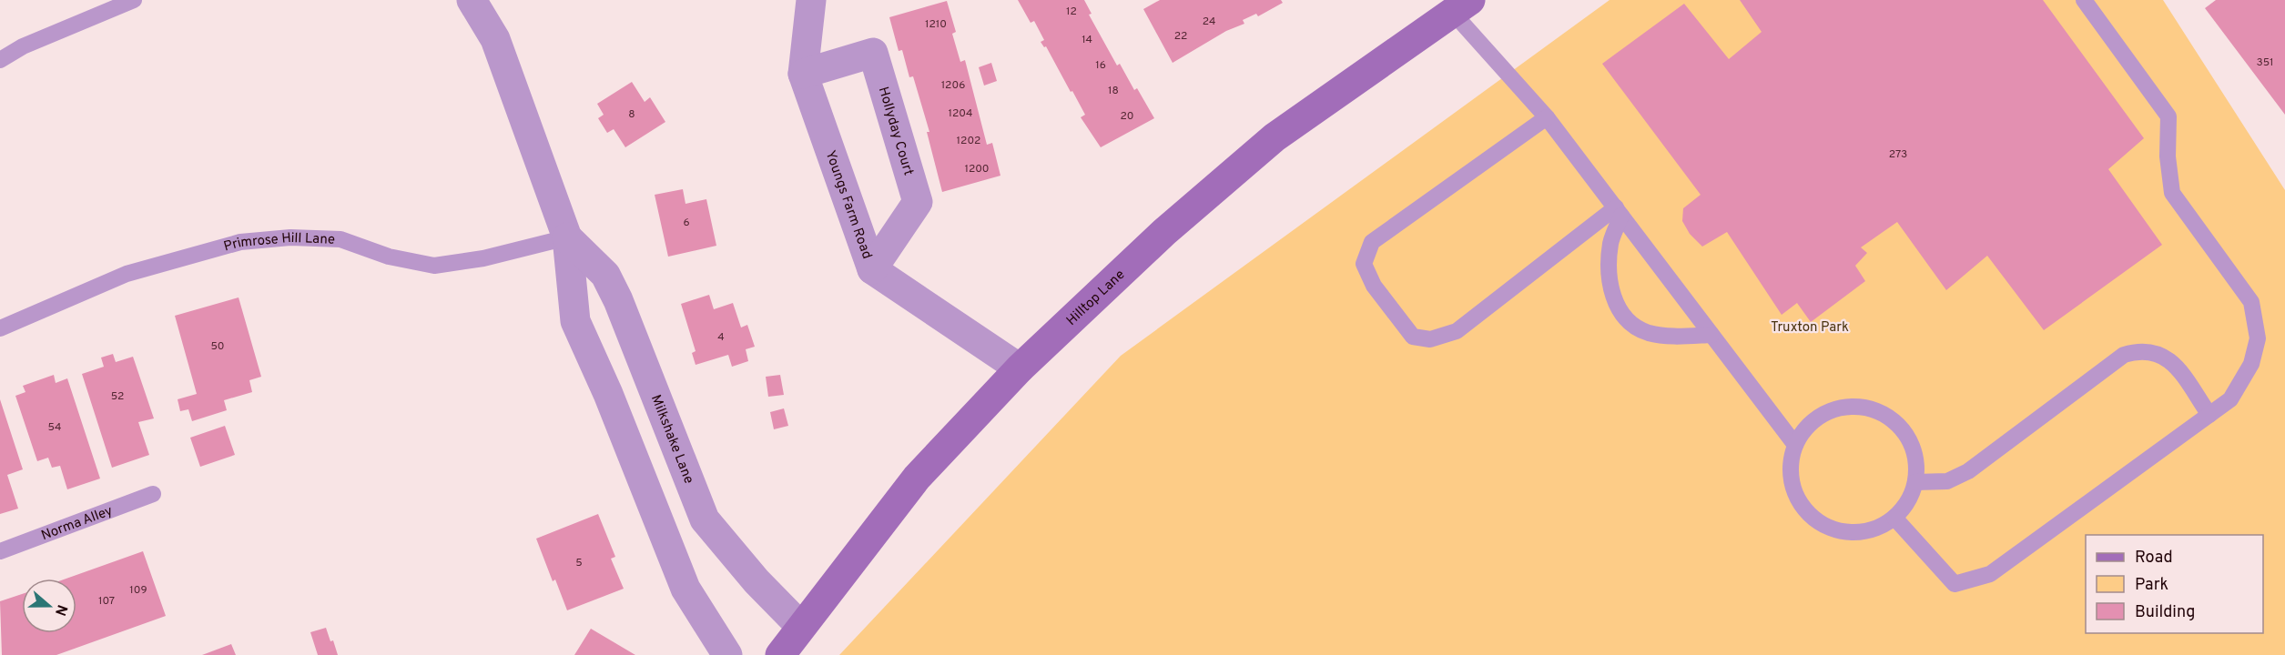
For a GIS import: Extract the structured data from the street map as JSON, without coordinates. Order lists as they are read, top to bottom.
{
  "streets": {
    "street": [
      "Hollyday Court",
      "Youngs Farm Road",
      "Hilltop Lane",
      "Milkshake Lane"
    ],
    "lane": ["Primrose Hill Lane", "Norma Alley"]
  },
  "crossings": [
    ["Hollyday Court", "Youngs Farm Road"],
    ["Youngs Farm Road", "Hilltop Lane"],
    ["Primrose Hill Lane", "Milkshake Lane"],
    ["Hilltop Lane", "Milkshake Lane"]
  ],
  "parks": ["Truxton Park"],
  "house_numbers": [
    "12",
    "24",
    "1210",
    "22",
    "14",
    "351",
    "16",
    "1206",
    "18",
    "1204",
    "8",
    "20",
    "1202",
    "273",
    "1200",
    "6",
    "4",
    "50",
    "52",
    "54",
    "5",
    "109",
    "107"
  ],
  "legend": ["Road", "Park", "Building"],
  "north": "right"
}
